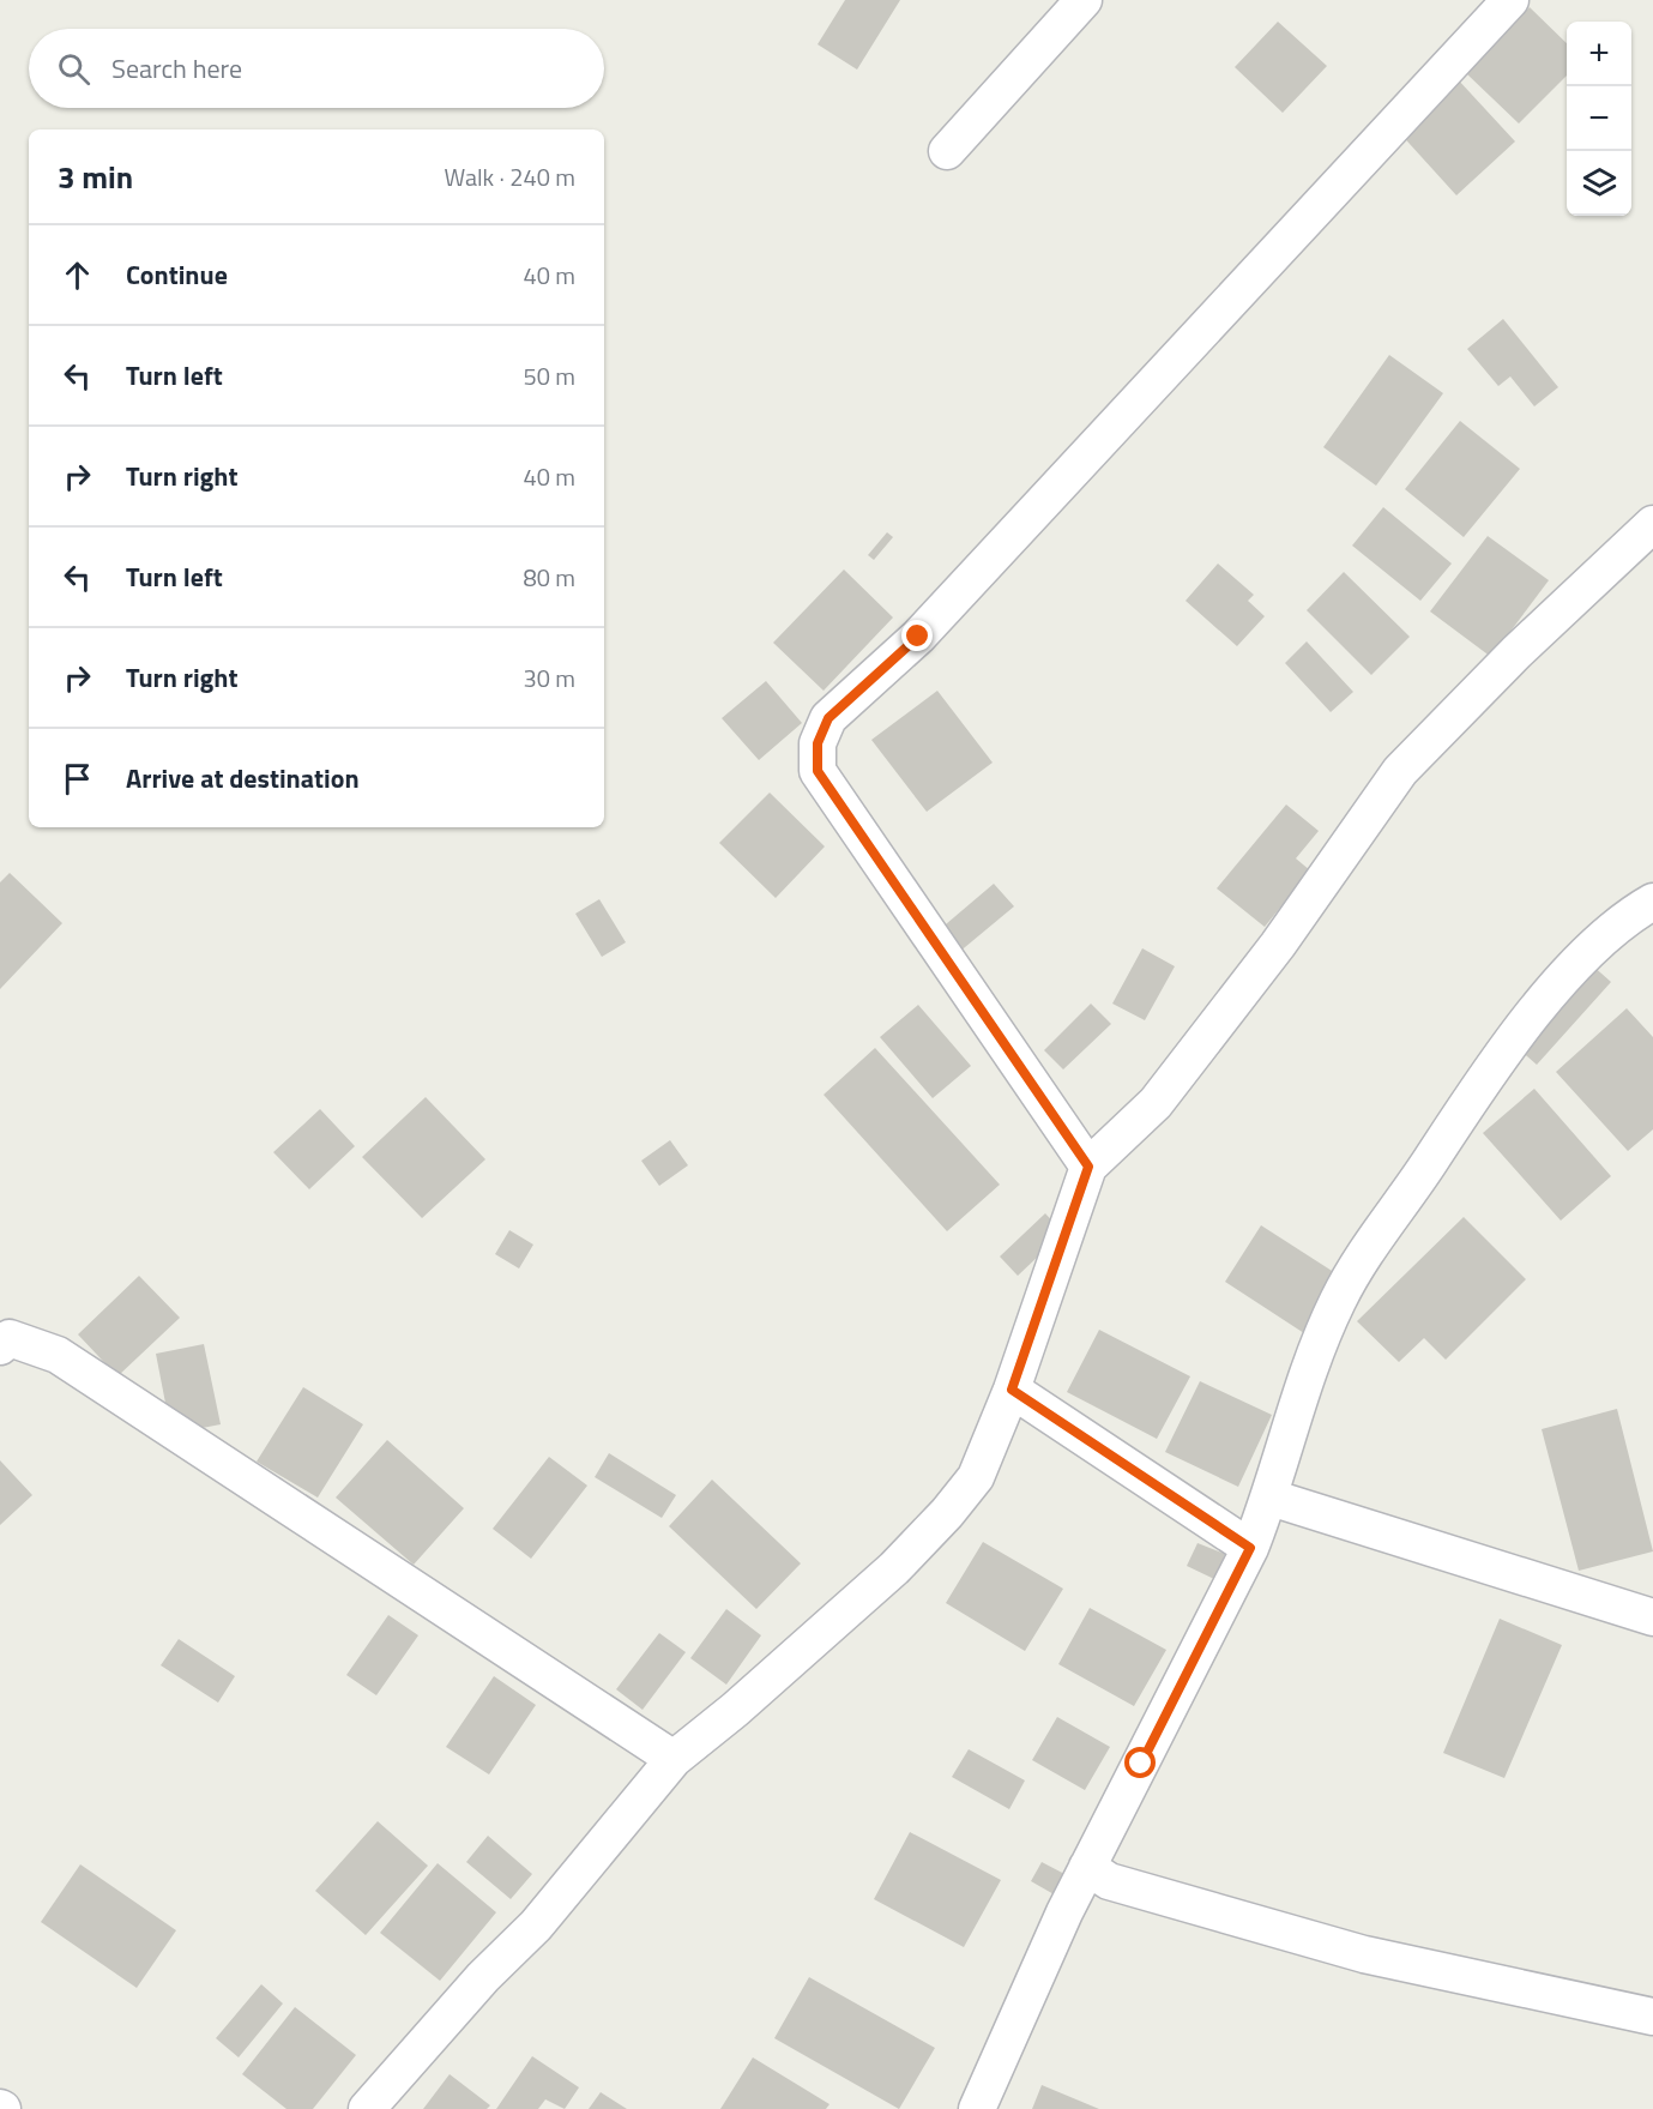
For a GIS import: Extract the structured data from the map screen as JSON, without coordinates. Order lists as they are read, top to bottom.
{
  "page": {
    "map_buttons": ["+", "−"],
    "search": "Search here",
    "heading": ["3 min", "Walk · 240 m"],
    "list": [
      ["Continue", "40 m"],
      ["Turn left", "50 m"],
      ["Turn right", "40 m"],
      ["Turn left", "80 m"],
      ["Turn right", "30 m"],
      "Arrive at destination"
    ]
  }
}
